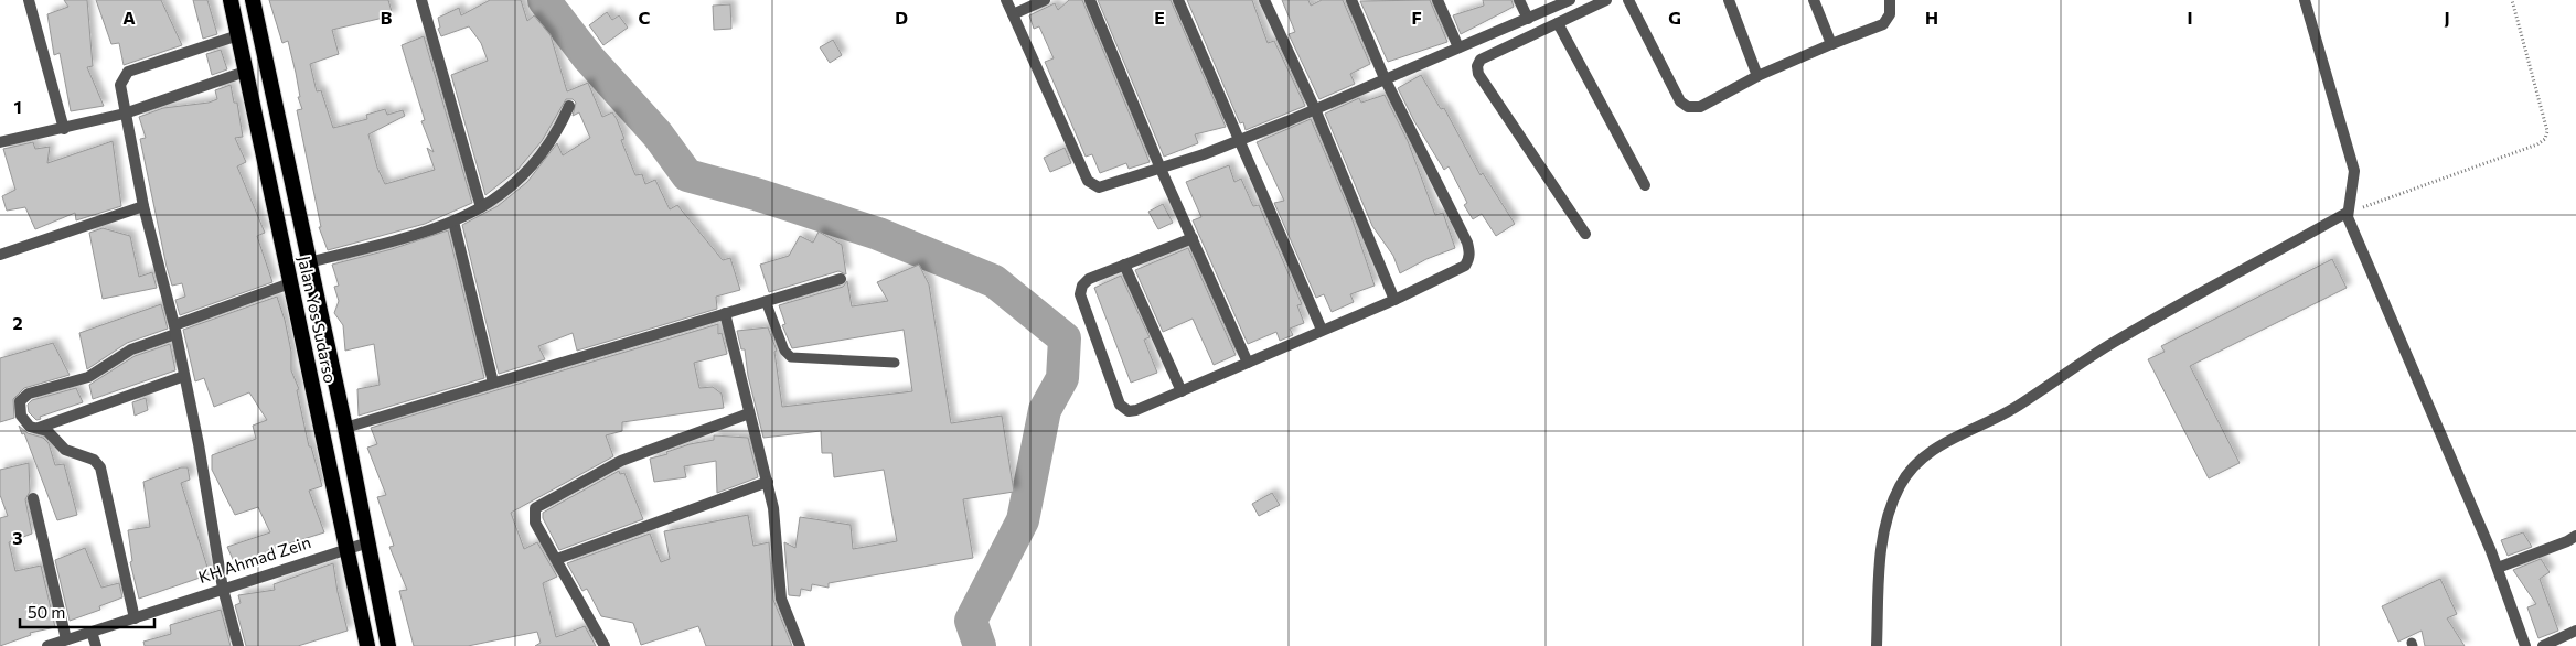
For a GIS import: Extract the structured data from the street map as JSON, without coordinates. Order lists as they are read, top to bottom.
{
  "streets": {
    "highway": ["Jalan Yos Sudarso"],
    "street": ["KH Ahmad Zein"]
  },
  "crossings": [
    ["Jalan Yos Sudarso", "KH Ahmad Zein"]
  ],
  "scale_bar": "50 m",
  "grid": {
    "columns": [
      "A",
      "B",
      "C",
      "D",
      "E",
      "F",
      "G",
      "H",
      "I",
      "J"
    ],
    "rows": ["1", "2", "3"]
  }
}
